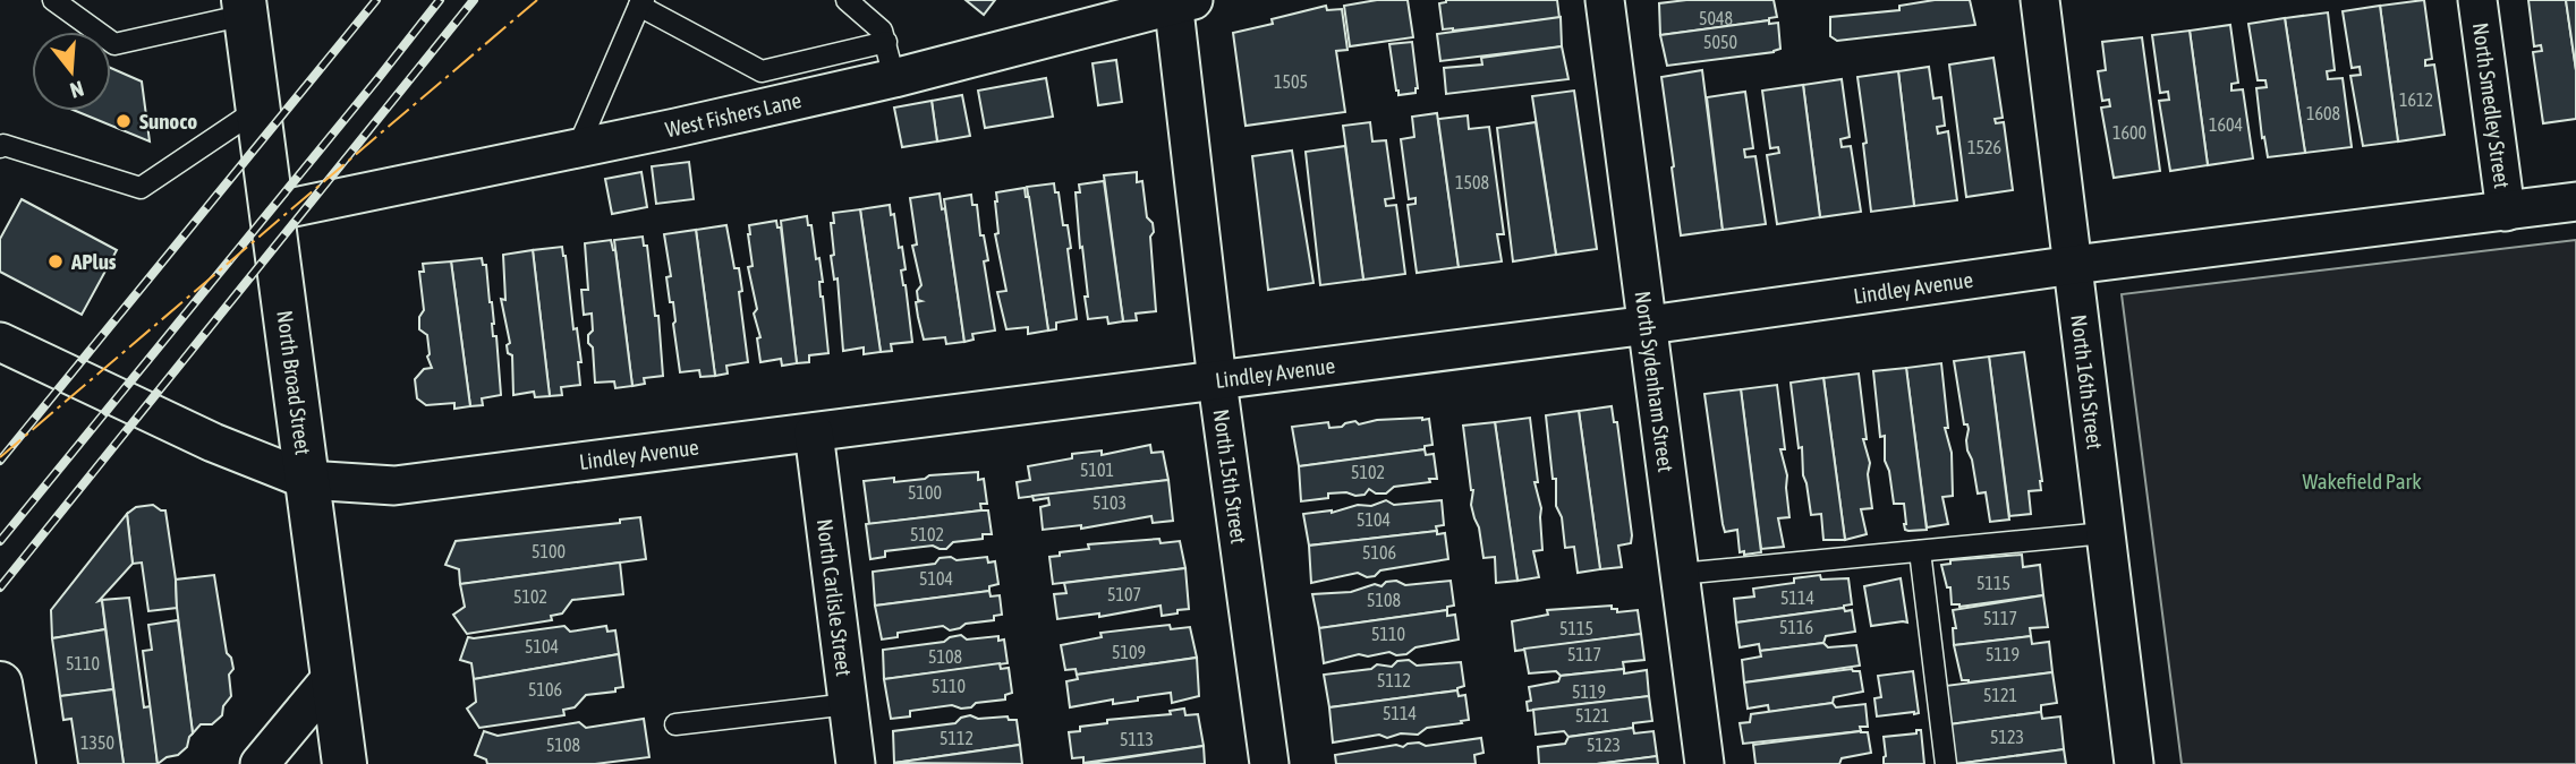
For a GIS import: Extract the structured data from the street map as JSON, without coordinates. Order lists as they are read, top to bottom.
{
  "streets": {
    "main road": ["North Broad Street"],
    "street": [
      "North Smedley Street",
      "West Fishers Lane",
      "Lindley Avenue",
      "North Sydenham Street",
      "North 16th Street",
      "North 15th Street",
      "North Carlisle Street"
    ]
  },
  "crossings": [
    ["North Smedley Street", "Lindley Avenue"],
    ["West Fishers Lane", "North Broad Street"],
    ["West Fishers Lane", "North 15th Street"],
    ["Lindley Avenue", "North Sydenham Street"],
    ["Lindley Avenue", "North 16th Street"],
    ["Lindley Avenue", "North Broad Street"],
    ["Lindley Avenue", "North 15th Street"],
    ["Lindley Avenue", "North Carlisle Street"]
  ],
  "parks": ["Wakefield Park"],
  "places": ["Sunoco", "APlus"],
  "house_numbers": [
    "5048",
    "5050",
    "1505",
    "1612",
    "1608",
    "1604",
    "1600",
    "1526",
    "1508",
    "5101",
    "5102",
    "5100",
    "5103",
    "5104",
    "5102",
    "5100",
    "5106",
    "5104",
    "5115",
    "5107",
    "5102",
    "5114",
    "5108",
    "5117",
    "5116",
    "5115",
    "5110",
    "5104",
    "5109",
    "5117",
    "5119",
    "5108",
    "5110",
    "5112",
    "5110",
    "5106",
    "5119",
    "5121",
    "5114",
    "5121",
    "5123",
    "5112",
    "5113",
    "1350",
    "5108",
    "5123"
  ],
  "north": "bottom"
}
